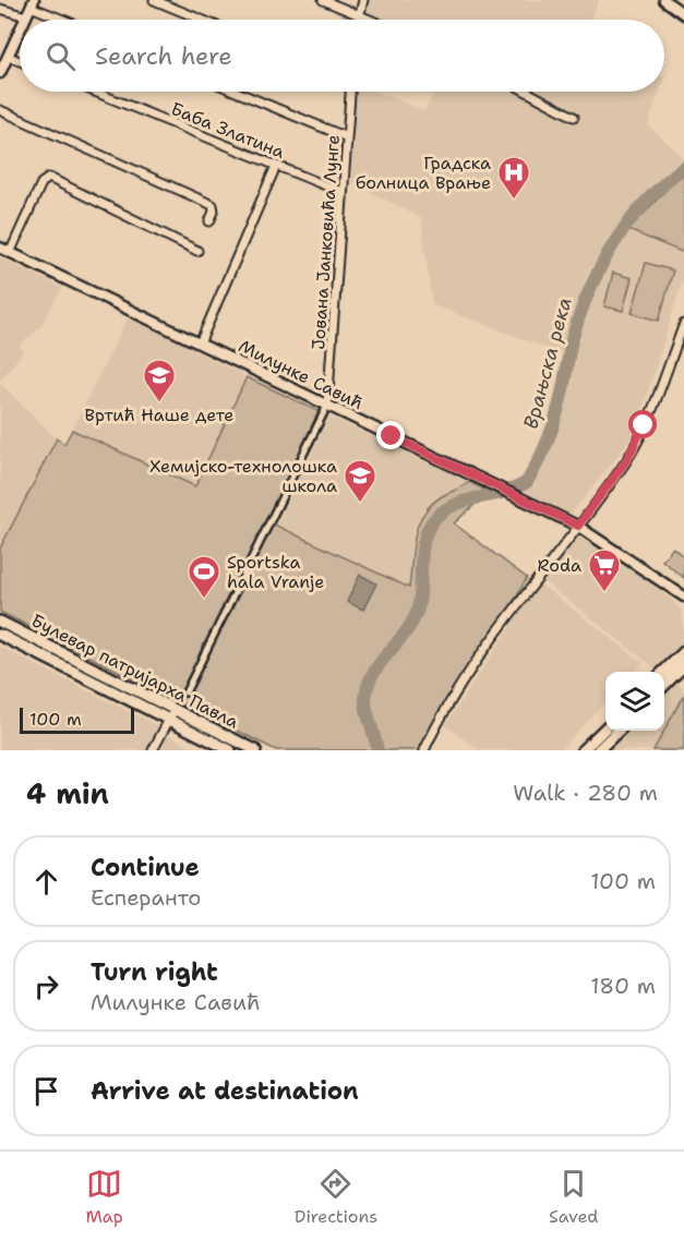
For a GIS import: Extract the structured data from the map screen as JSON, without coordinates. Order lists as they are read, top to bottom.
{
  "streets": {
    "main road": ["Булевар патријарха Павла"],
    "street": ["Баба Златина", "Јована Јанковића Лунге", "Милунке Савић"]
  },
  "crossings": [
    ["Баба Златина", "Јована Јанковића Лунге"],
    ["Јована Јанковића Лунге", "Милунке Савић"]
  ],
  "water": ["Врањска река"],
  "places": {
    "hospital": ["Градска болница Врање"],
    "school or university": ["Вртић Наше дете", "Хемијско-технолошка школа"],
    "supermarket": ["Roda"],
    "sports": ["Sportska hala Vranje"]
  },
  "scale_bar": "100 m",
  "page": {
    "search": "Search here",
    "scale": "100 m",
    "heading": ["4 min", "Walk · 280 m"],
    "list": [
      ["Continue", "Есперанто", "100 m"],
      ["Turn right", "Милунке Савић", "180 m"],
      "Arrive at destination"
    ],
    "nav": ["Map", "Directions", "Saved"]
  }
}
